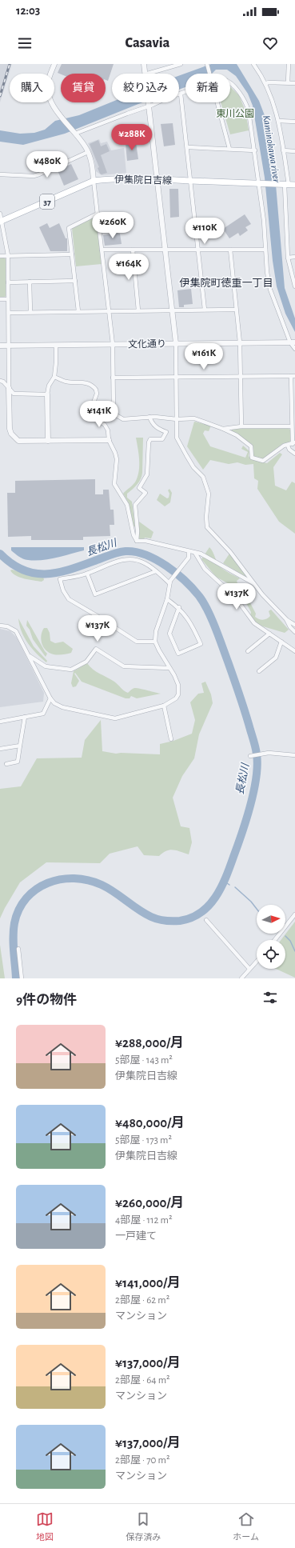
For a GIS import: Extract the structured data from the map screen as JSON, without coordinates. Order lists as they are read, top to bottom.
{
  "streets": {
    "main road": ["伊集院日吉線", "37"],
    "street": ["文化通り"]
  },
  "districts": ["伊集院町徳重一丁目"],
  "water": ["Kaminokawa river", "長松川"],
  "parks": ["東川公園"],
  "north": "right",
  "page": {
    "status": "12:03",
    "header": "Casavia",
    "chip": [
      "購入",
      "賃貸",
      "絞り込み",
      "新着"
    ],
    "price": [
      "¥288K",
      "¥480K",
      "¥260K",
      "¥110K",
      "¥164K",
      "¥161K",
      "¥141K",
      "¥137K",
      "¥137K"
    ],
    "heading": "9件の物件",
    "list": [
      {
        "name": "¥288,000/月",
        "note": "5部屋 · 143 m² · 伊集院日吉線"
      },
      {
        "name": "¥480,000/月",
        "note": "5部屋 · 173 m² · 伊集院日吉線"
      },
      {
        "name": "¥260,000/月",
        "note": "4部屋 · 112 m² · 一戸建て"
      },
      {
        "name": "¥141,000/月",
        "note": "2部屋 · 62 m² · マンション"
      },
      {
        "name": "¥137,000/月",
        "note": "2部屋 · 64 m² · マンション"
      },
      {
        "name": "¥137,000/月",
        "note": "2部屋 · 70 m² · マンション"
      }
    ],
    "tabs": ["地図", "保存済み", "ホーム"]
  }
}
